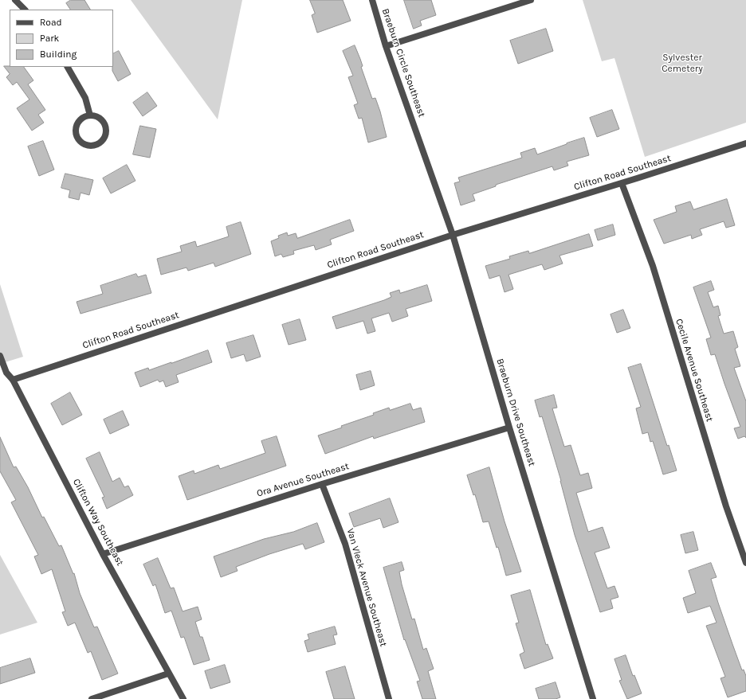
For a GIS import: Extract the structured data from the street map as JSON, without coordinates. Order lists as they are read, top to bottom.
{
  "streets": {
    "street": [
      "Braeburn Circle Southeast",
      "Clifton Road Southeast",
      "Cecile Avenue Southeast",
      "Braeburn Drive Southeast",
      "Ora Avenue Southeast",
      "Clifton Way Southeast",
      "Van Vleck Avenue Southeast"
    ]
  },
  "crossings": [
    ["Braeburn Circle Southeast", "Braeburn Drive Southeast"],
    ["Clifton Road Southeast", "Cecile Avenue Southeast"],
    ["Clifton Road Southeast", "Braeburn Drive Southeast"],
    ["Clifton Road Southeast", "Clifton Way Southeast"],
    ["Braeburn Drive Southeast", "Ora Avenue Southeast"],
    ["Ora Avenue Southeast", "Clifton Way Southeast"],
    ["Ora Avenue Southeast", "Van Vleck Avenue Southeast"]
  ],
  "parks": ["Sylvester Cemetery"],
  "legend": ["Road", "Park", "Building"]
}
